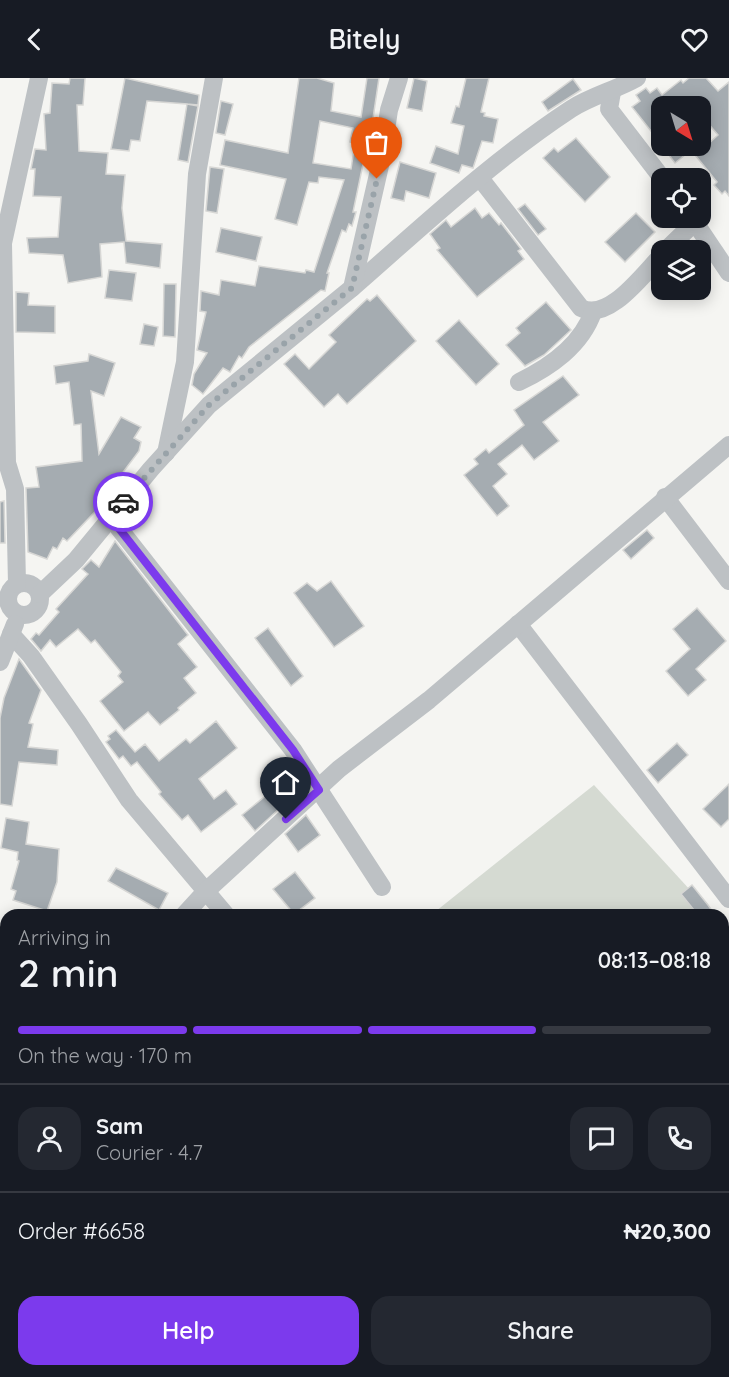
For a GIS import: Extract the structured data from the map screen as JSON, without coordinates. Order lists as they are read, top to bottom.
{
  "north": "bottom right",
  "page": {
    "header": "Bitely",
    "heading": ["2 min", "Arriving in", "08:13–08:18"],
    "panel": [
      "Sam",
      "Courier · 4.7",
      "Order #6658",
      "₦20,300"
    ],
    "bar": "On the way · 170 m",
    "buttons": ["Help", "Share"]
  }
}
